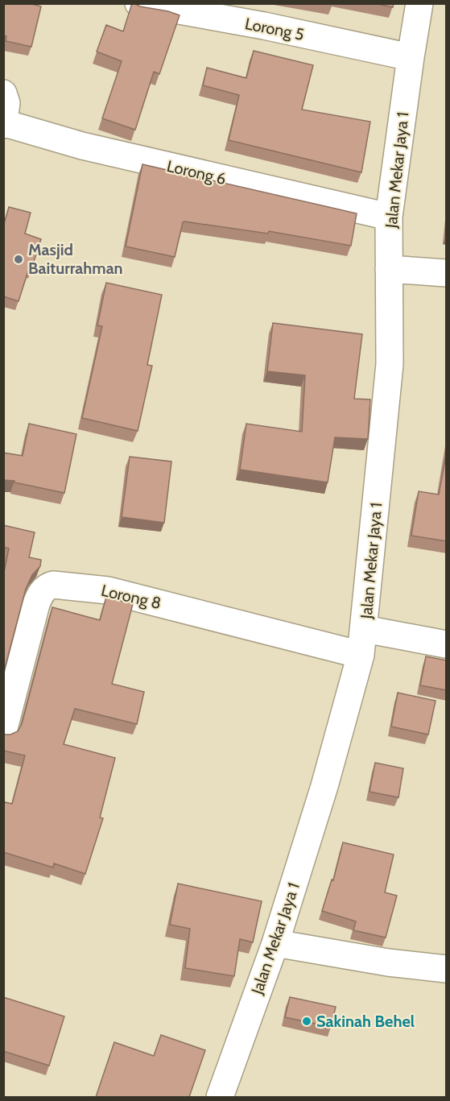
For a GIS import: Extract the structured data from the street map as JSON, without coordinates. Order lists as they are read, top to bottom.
{
  "streets": {
    "street": [
      "Lorong 5",
      "Jalan Mekar Jaya 1",
      "Lorong 6",
      "Lorong 8"
    ]
  },
  "crossings": [
    ["Lorong 5", "Jalan Mekar Jaya 1"],
    ["Jalan Mekar Jaya 1", "Lorong 6"],
    ["Jalan Mekar Jaya 1", "Lorong 8"]
  ],
  "places": ["Masjid Baiturrahman", "Sakinah Behel"]
}
